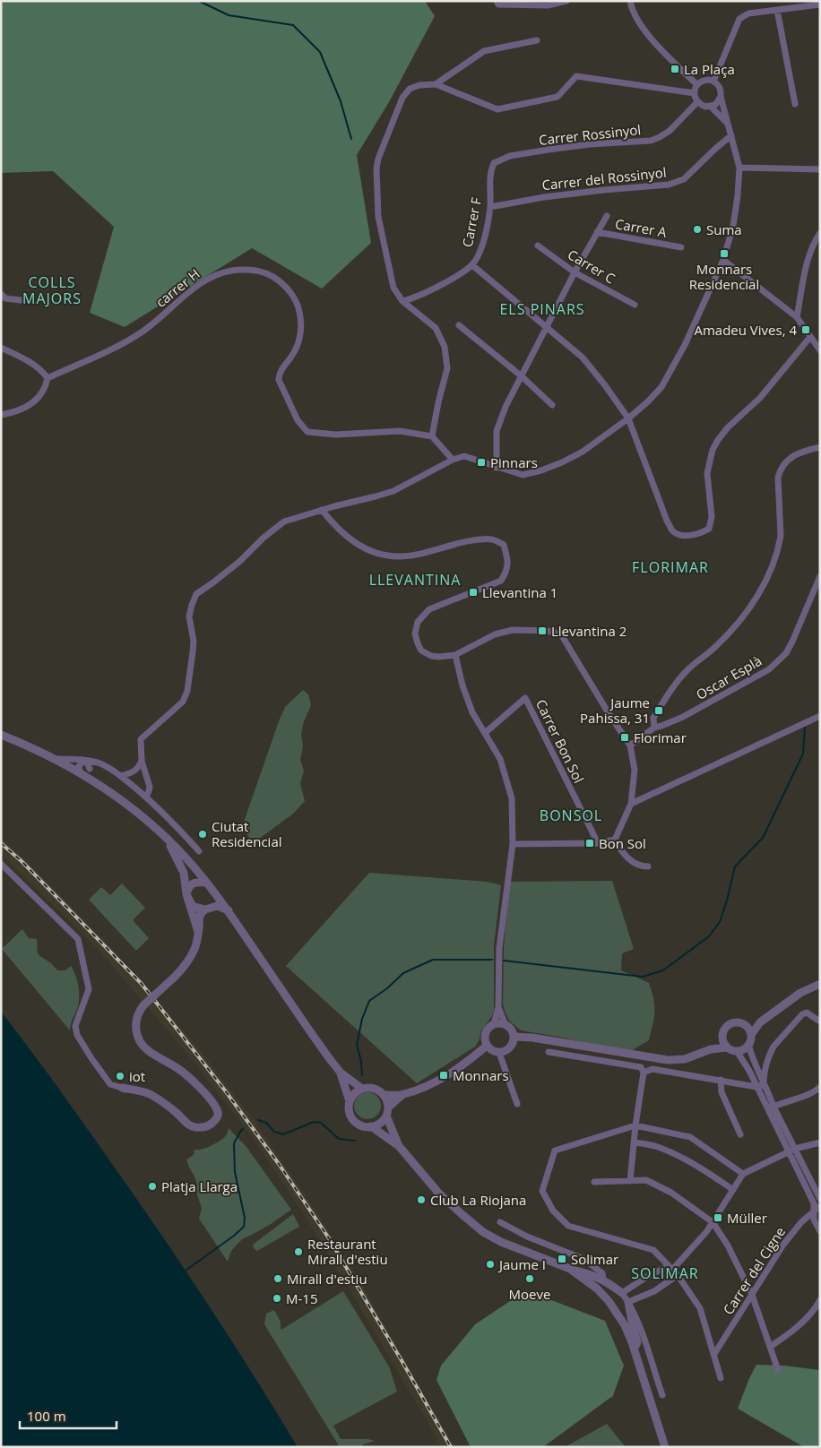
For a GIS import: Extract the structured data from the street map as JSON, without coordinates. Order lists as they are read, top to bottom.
{
  "streets": {
    "street": [
      "Carrer Rossinyol",
      "Carrer del Rossinyol",
      "Carrer F",
      "Carrer A",
      "Carrer C",
      "carrer H",
      "Oscar Esplà",
      "Carrer Bon Sol",
      "Carrer del Cigne"
    ]
  },
  "crossings": [
    ["Carrer Rossinyol", "Carrer F"],
    ["Carrer del Rossinyol", "Carrer F"]
  ],
  "districts": [
    "COLLS MAJORS",
    "ELS PINARS",
    "FLORIMAR",
    "LLEVANTINA",
    "BONSOL",
    "SOLIMAR"
  ],
  "places": {
    "transit": [
      "La Plaça",
      "Monnars Residencial",
      "Amadeu Vives, 4",
      "Pinnars",
      "Llevantina 1",
      "Llevantina 2",
      "Jaume Pahissa, 31",
      "Florimar",
      "Bon Sol",
      "Monnars",
      "Müller",
      "Solimar"
    ],
    "other": [
      "Suma",
      "Ciutat Residencial",
      "iot",
      "Platja Llarga",
      "Club La Riojana",
      "Restaurant Mirall d'estiu",
      "Jaume I",
      "Mirall d'estiu",
      "Moeve",
      "M-15"
    ]
  },
  "scale_bar": "100 m"
}
